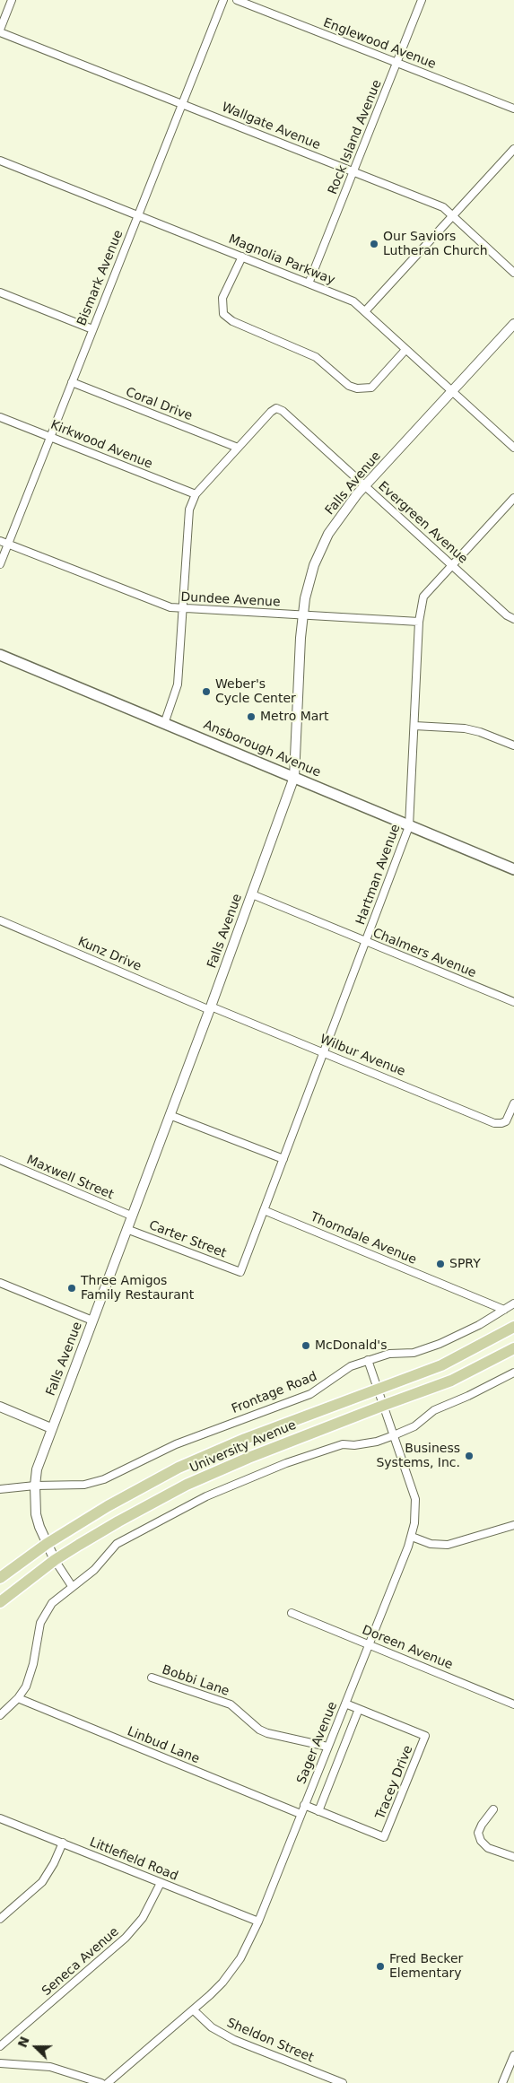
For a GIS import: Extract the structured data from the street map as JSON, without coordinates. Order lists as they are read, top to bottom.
{
  "streets": {
    "main road": ["Ansborough Avenue", "University Avenue"],
    "street": [
      "Englewood Avenue",
      "Wallgate Avenue",
      "Rock Island Avenue",
      "Magnolia Parkway",
      "Bismark Avenue",
      "Coral Drive",
      "Kirkwood Avenue",
      "Falls Avenue",
      "Evergreen Avenue",
      "Dundee Avenue",
      "Hartman Avenue",
      "Chalmers Avenue",
      "Kunz Drive",
      "Wilbur Avenue",
      "Maxwell Street",
      "Thorndale Avenue",
      "Carter Street",
      "Frontage Road",
      "Doreen Avenue",
      "Bobbi Lane",
      "Sager Avenue",
      "Linbud Lane",
      "Tracey Drive",
      "Littlefield Road",
      "Seneca Avenue",
      "Sheldon Street"
    ]
  },
  "crossings": [
    ["Englewood Avenue", "Rock Island Avenue"],
    ["Wallgate Avenue", "Rock Island Avenue"],
    ["Wallgate Avenue", "Bismark Avenue"],
    ["Rock Island Avenue", "Magnolia Parkway"],
    ["Magnolia Parkway", "Bismark Avenue"],
    ["Magnolia Parkway", "Falls Avenue"],
    ["Bismark Avenue", "Coral Drive"],
    ["Bismark Avenue", "Kirkwood Avenue"],
    ["Bismark Avenue", "Dundee Avenue"],
    ["Coral Drive", "Evergreen Avenue"],
    ["Falls Avenue", "Evergreen Avenue"],
    ["Falls Avenue", "Dundee Avenue"],
    ["Falls Avenue", "Ansborough Avenue"],
    ["Falls Avenue", "Chalmers Avenue"],
    ["Falls Avenue", "Kunz Drive"],
    ["Falls Avenue", "Wilbur Avenue"],
    ["Falls Avenue", "Maxwell Street"],
    ["Falls Avenue", "Carter Street"],
    ["Falls Avenue", "Frontage Road"],
    ["Falls Avenue", "University Avenue"],
    ["Evergreen Avenue", "Hartman Avenue"],
    ["Dundee Avenue", "Hartman Avenue"],
    ["Ansborough Avenue", "Hartman Avenue"],
    ["Hartman Avenue", "Chalmers Avenue"],
    ["Hartman Avenue", "Wilbur Avenue"],
    ["Hartman Avenue", "Thorndale Avenue"],
    ["Hartman Avenue", "Carter Street"],
    ["Kunz Drive", "Wilbur Avenue"],
    ["Thorndale Avenue", "Frontage Road"],
    ["Frontage Road", "Sager Avenue"],
    ["University Avenue", "Sager Avenue"],
    ["Doreen Avenue", "Sager Avenue"],
    ["Bobbi Lane", "Sager Avenue"],
    ["Sager Avenue", "Linbud Lane"],
    ["Sager Avenue", "Littlefield Road"],
    ["Sager Avenue", "Sheldon Street"],
    ["Littlefield Road", "Seneca Avenue"]
  ],
  "places": [
    "Our Saviors Lutheran Church",
    "Weber's Cycle Center",
    "Metro Mart",
    "SPRY",
    "Three Amigos Family Restaurant",
    "McDonald's",
    "Business Systems, Inc.",
    "Fred Becker Elementary"
  ],
  "north": "left"
}
